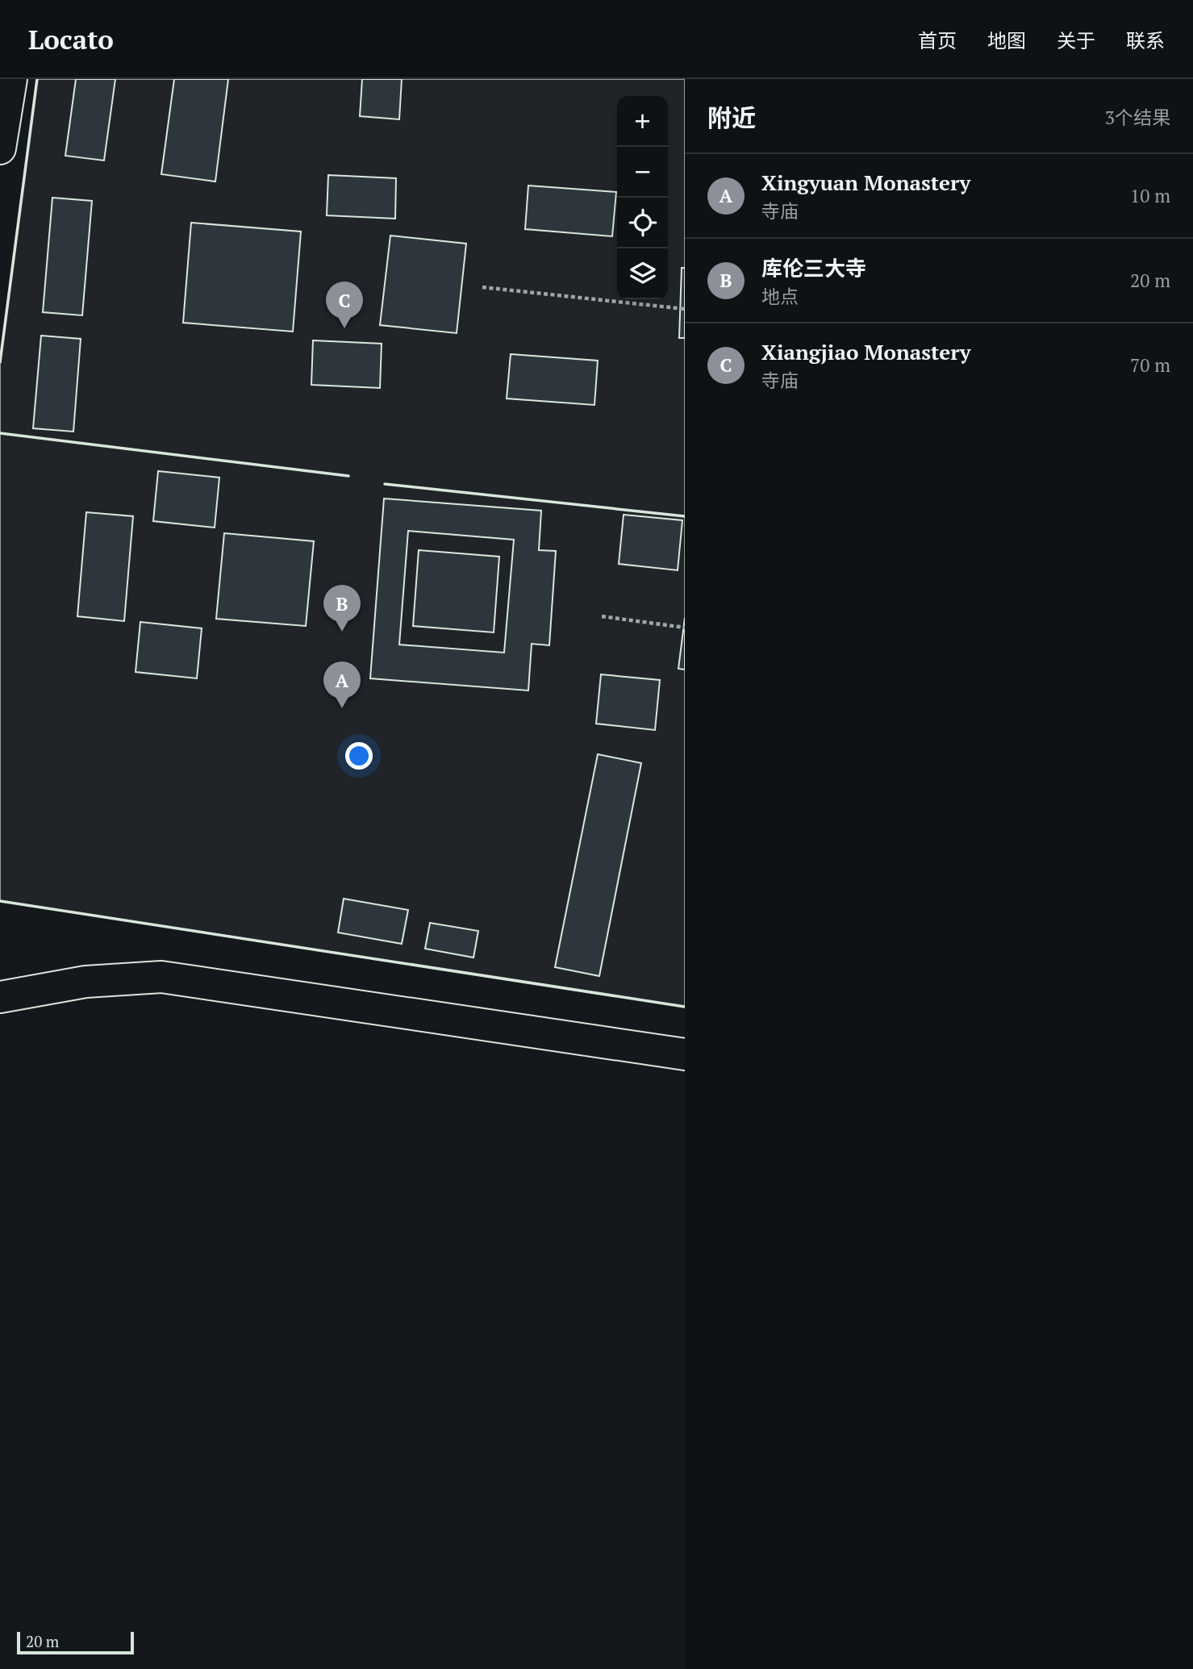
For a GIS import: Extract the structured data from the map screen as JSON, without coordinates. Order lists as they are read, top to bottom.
{
  "scale_bar": "20 m",
  "page": {
    "header": "Locato",
    "nav": [
      "首页",
      "地图",
      "关于",
      "联系"
    ],
    "heading": ["附近", "3个结果"],
    "map_buttons": ["+", "−"],
    "list": [
      {
        "mark": "A",
        "name": "Xingyuan Monastery",
        "note": "寺庙",
        "value": "10 m"
      },
      {
        "mark": "B",
        "name": "库伦三大寺",
        "note": "地点",
        "value": "20 m"
      },
      {
        "mark": "C",
        "name": "Xiangjiao Monastery",
        "note": "寺庙",
        "value": "70 m"
      }
    ],
    "pins": ["C", "B", "A"],
    "scale": "20 m"
  }
}
